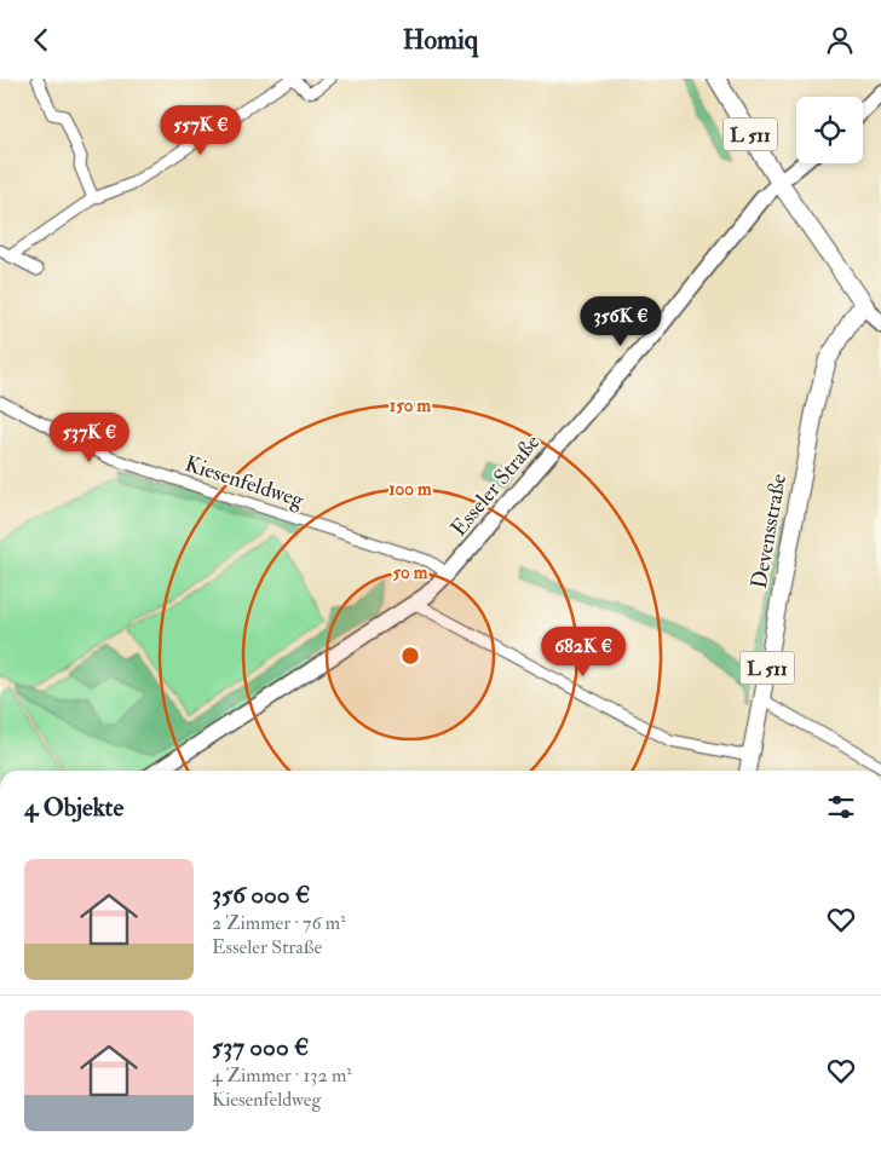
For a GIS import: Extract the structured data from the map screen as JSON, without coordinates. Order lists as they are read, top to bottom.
{
  "streets": {
    "main road": ["L 511", "Esseler Straße", "Devensstraße"],
    "street": ["Kiesenfeldweg"]
  },
  "crossings": [
    ["L 511", "Esseler Straße"],
    ["L 511", "Devensstraße"],
    ["Kiesenfeldweg", "Esseler Straße"]
  ],
  "page": {
    "header": "Homiq",
    "price": [
      "557K €",
      "356K €",
      "537K €",
      "682K €"
    ],
    "heading": "4 Objekte",
    "list": [
      {
        "name": "356 000 €",
        "note": "2 Zimmer · 76 m² · Esseler Straße"
      },
      {
        "name": "537 000 €",
        "note": "4 Zimmer · 132 m² · Kiesenfeldweg"
      }
    ]
  },
  "rings": ["150 m", "100 m", "50 m"]
}
